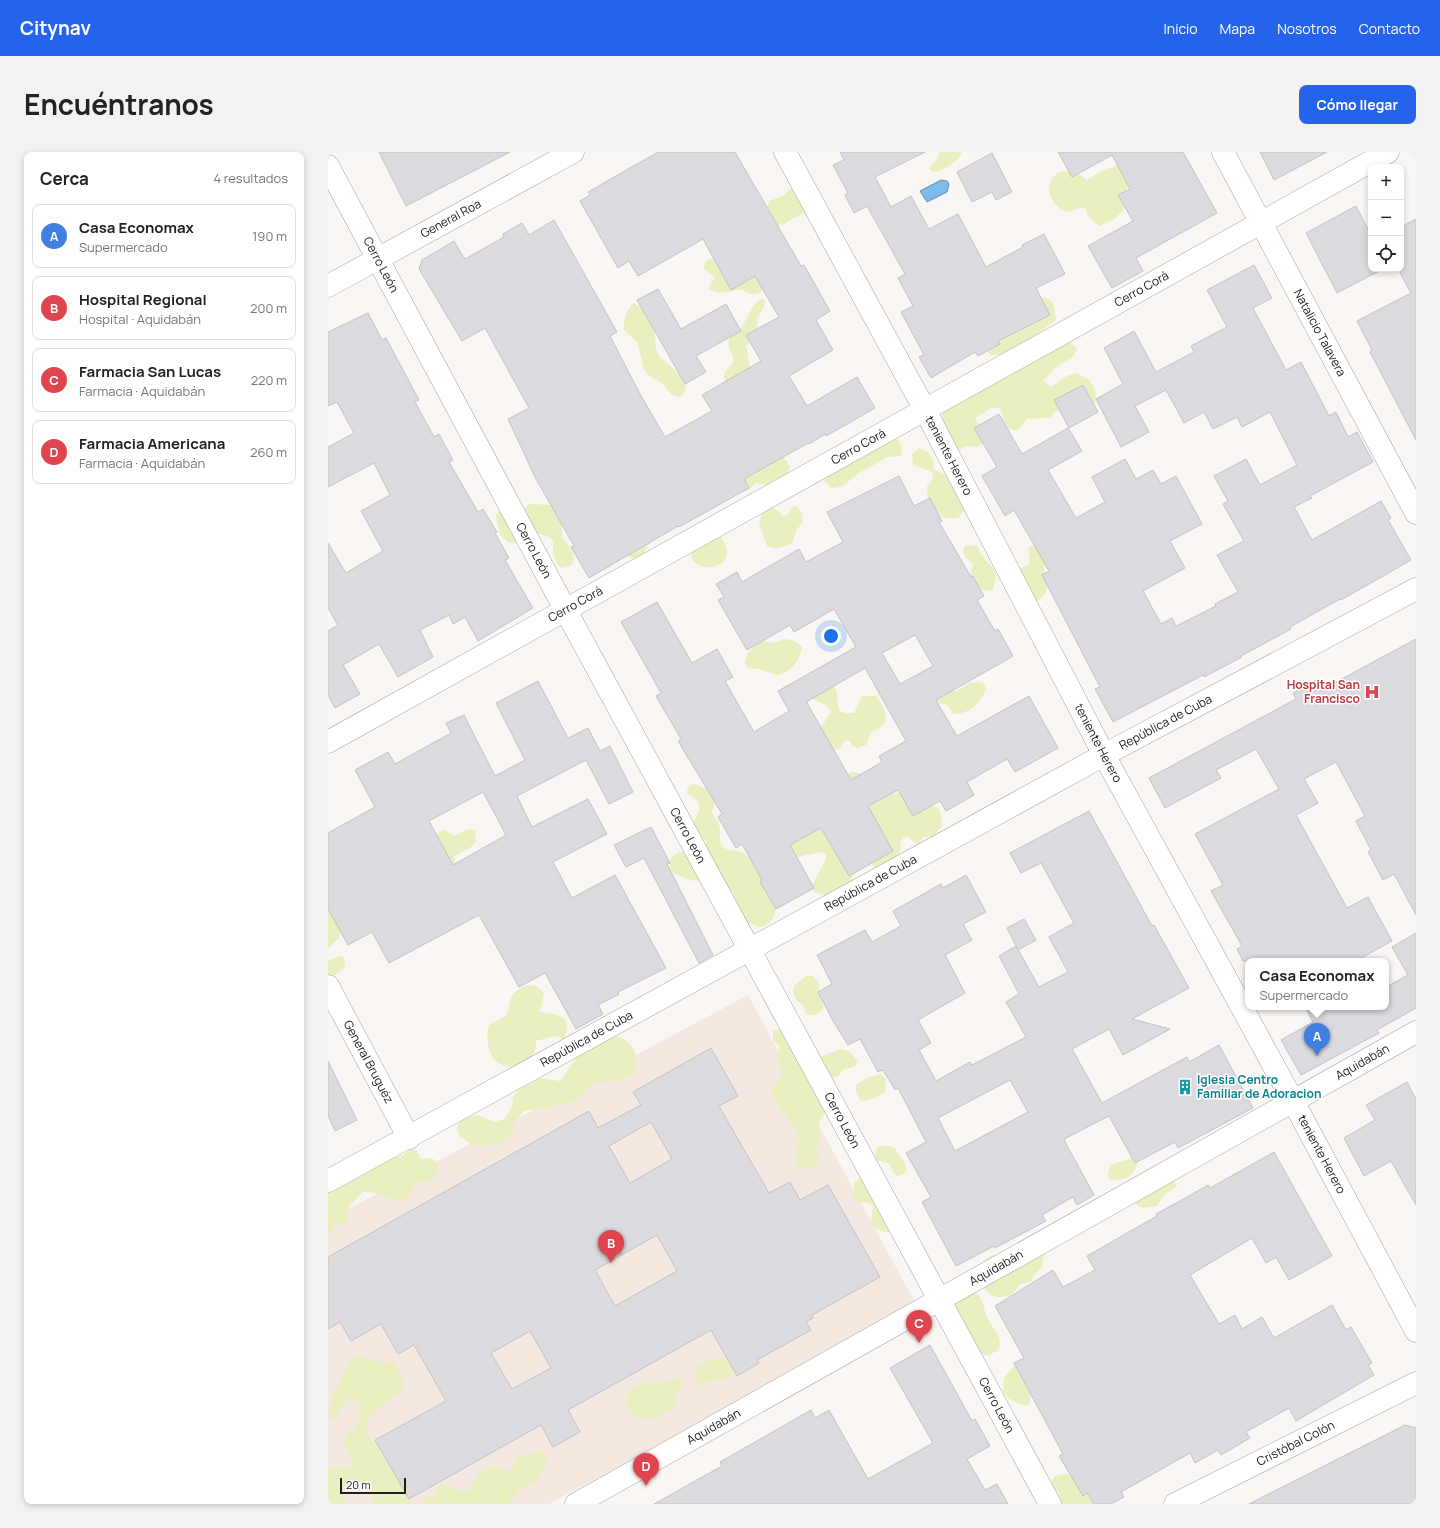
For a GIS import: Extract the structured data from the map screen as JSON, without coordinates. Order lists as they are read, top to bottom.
{
  "streets": {
    "street": [
      "General Roa",
      "Cerro León",
      "Cerro Corá",
      "Natalicio Talavera",
      "teniente Herero",
      "República de Cuba",
      "General Bruguéz",
      "Aquidabán",
      "Cristóbal Colón"
    ]
  },
  "crossings": [
    ["General Roa", "Cerro León"],
    ["Cerro León", "Cerro Corá"],
    ["Cerro León", "República de Cuba"],
    ["Cerro León", "Aquidabán"],
    ["Cerro Corá", "Natalicio Talavera"],
    ["Cerro Corá", "teniente Herero"],
    ["teniente Herero", "República de Cuba"],
    ["teniente Herero", "Aquidabán"],
    ["República de Cuba", "General Bruguéz"]
  ],
  "places": {
    "hospital": ["Hospital San Francisco"],
    "building": ["Iglesia Centro Familiar de Adoracion"]
  },
  "scale_bar": "20 m",
  "page": {
    "header": "Citynav",
    "nav": [
      "Inicio",
      "Mapa",
      "Nosotros",
      "Contacto"
    ],
    "title": "Encuéntranos",
    "buttons": "Cómo llegar",
    "heading": ["Cerca", "4 resultados"],
    "map_buttons": ["+", "−"],
    "list": [
      {
        "mark": "A",
        "name": "Casa Economax",
        "note": "Supermercado",
        "value": "190 m"
      },
      {
        "mark": "B",
        "name": "Hospital Regional",
        "note": "Hospital · Aquidabán",
        "value": "200 m"
      },
      {
        "mark": "C",
        "name": "Farmacia San Lucas",
        "note": "Farmacia · Aquidabán",
        "value": "220 m"
      },
      {
        "mark": "D",
        "name": "Farmacia Americana",
        "note": "Farmacia · Aquidabán",
        "value": "260 m"
      }
    ],
    "popup": ["Casa Economax", "Supermercado"],
    "pins": [
      "A",
      "B",
      "C",
      "D"
    ],
    "scale": "20 m"
  }
}
